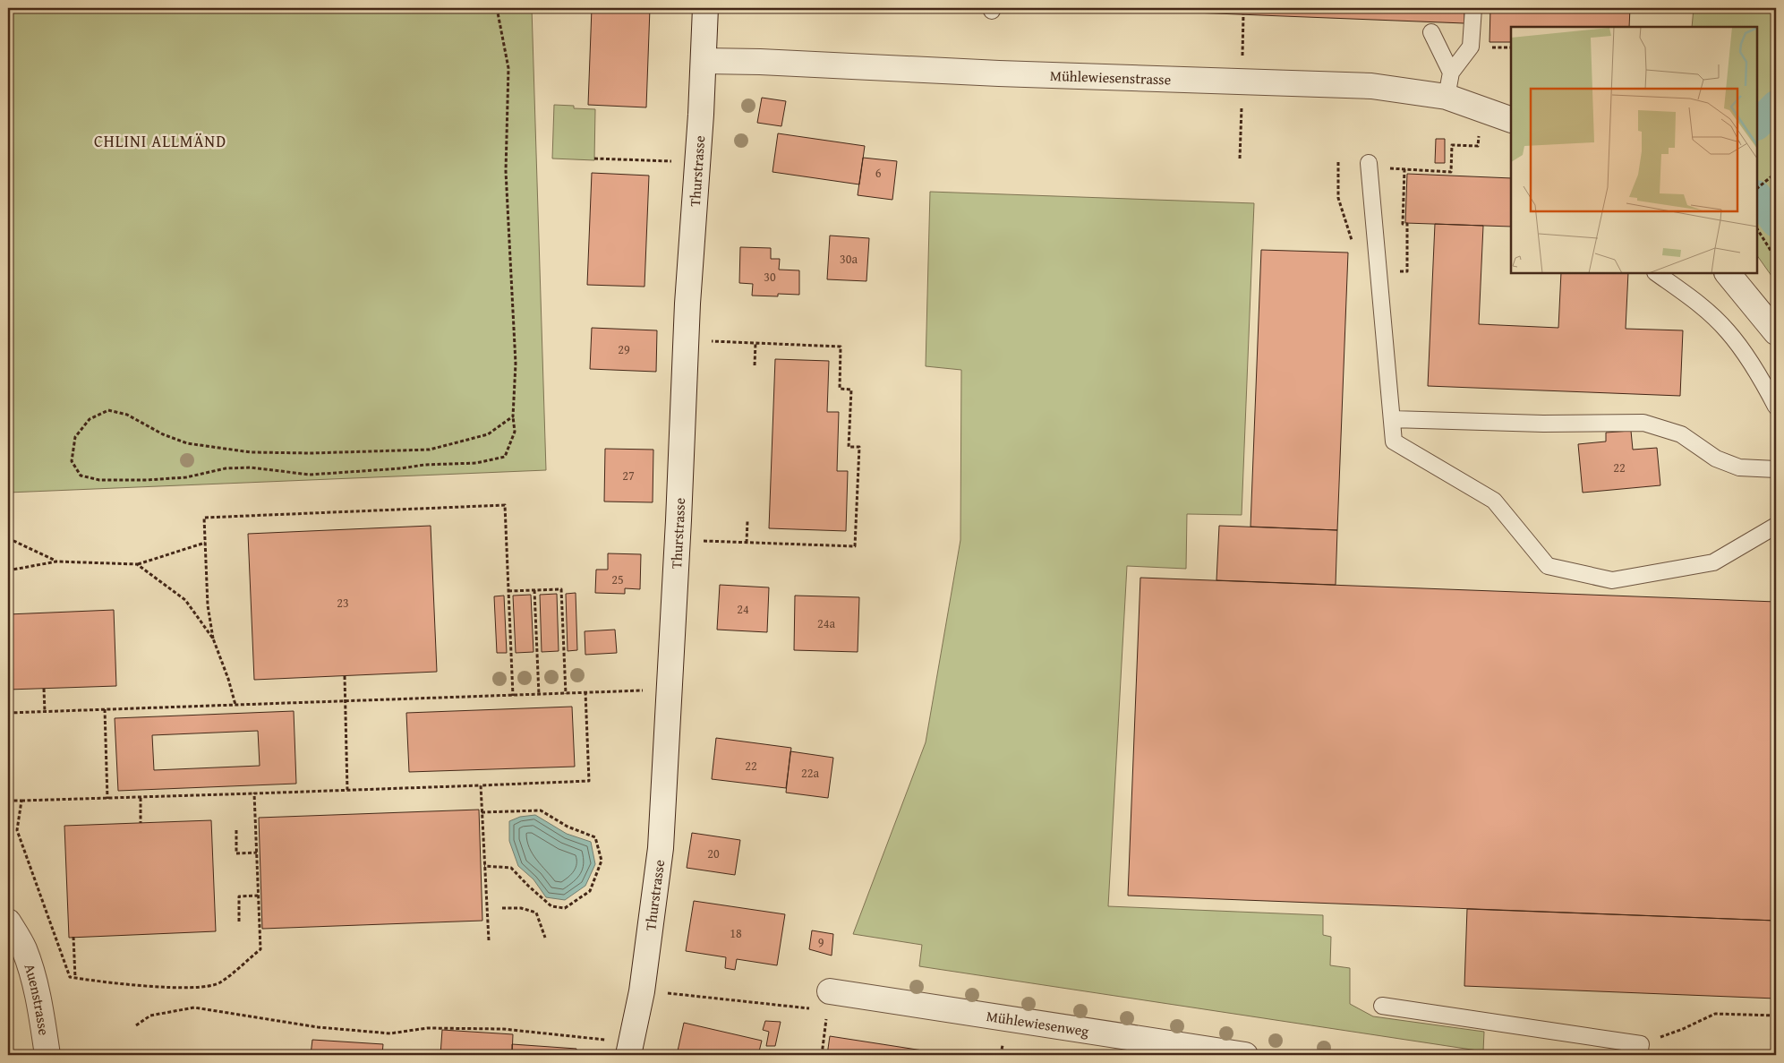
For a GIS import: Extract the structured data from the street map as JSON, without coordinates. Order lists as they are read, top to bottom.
{
  "streets": {
    "street": [
      "Mühlewiesenstrasse",
      "Thurstrasse",
      "Auenstrasse",
      "Mühlewiesenweg"
    ]
  },
  "crossings": [
    ["Mühlewiesenstrasse", "Thurstrasse"]
  ],
  "districts": ["CHLINI ALLMÄND"],
  "house_numbers": [
    "6",
    "30a",
    "30",
    "29",
    "22",
    "27",
    "25",
    "23",
    "24",
    "24a",
    "22",
    "22a",
    "20",
    "18",
    "9"
  ]
}
